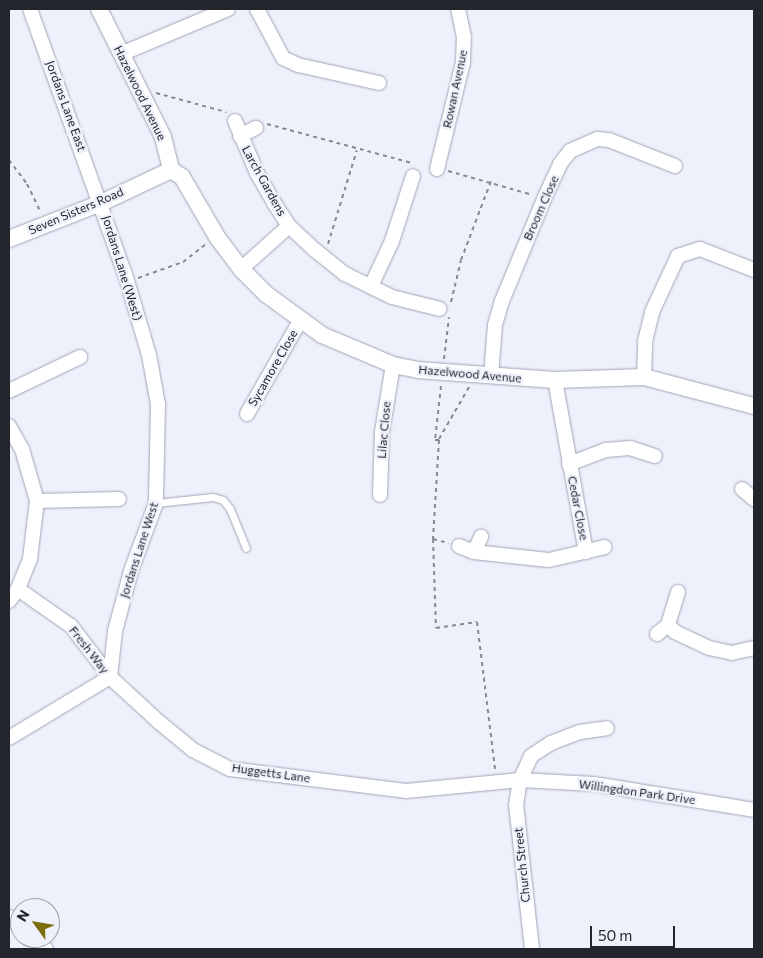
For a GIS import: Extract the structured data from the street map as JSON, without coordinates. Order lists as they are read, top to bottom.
{
  "streets": {
    "street": [
      "Rowan Avenue",
      "Hazelwood Avenue",
      "Jordans Lane East",
      "Larch Gardens",
      "Broom Close",
      "Seven Sisters Road",
      "Jordans Lane (West)",
      "Sycamore Close",
      "Lilac Close",
      "Cedar Close",
      "Jordans Lane West",
      "Fresh Way",
      "Huggetts Lane",
      "Willingdon Park Drive",
      "Church Street"
    ]
  },
  "crossings": [
    ["Hazelwood Avenue", "Larch Gardens"],
    ["Hazelwood Avenue", "Broom Close"],
    ["Hazelwood Avenue", "Seven Sisters Road"],
    ["Hazelwood Avenue", "Sycamore Close"],
    ["Hazelwood Avenue", "Lilac Close"],
    ["Hazelwood Avenue", "Cedar Close"],
    ["Jordans Lane East", "Seven Sisters Road"],
    ["Jordans Lane East", "Jordans Lane (West)"],
    ["Seven Sisters Road", "Jordans Lane (West)"],
    ["Jordans Lane (West)", "Jordans Lane West"],
    ["Jordans Lane West", "Fresh Way"],
    ["Jordans Lane West", "Huggetts Lane"],
    ["Fresh Way", "Huggetts Lane"],
    ["Huggetts Lane", "Willingdon Park Drive"],
    ["Huggetts Lane", "Church Street"],
    ["Willingdon Park Drive", "Church Street"]
  ],
  "scale_bar": "50 m",
  "north": "top left"
}
